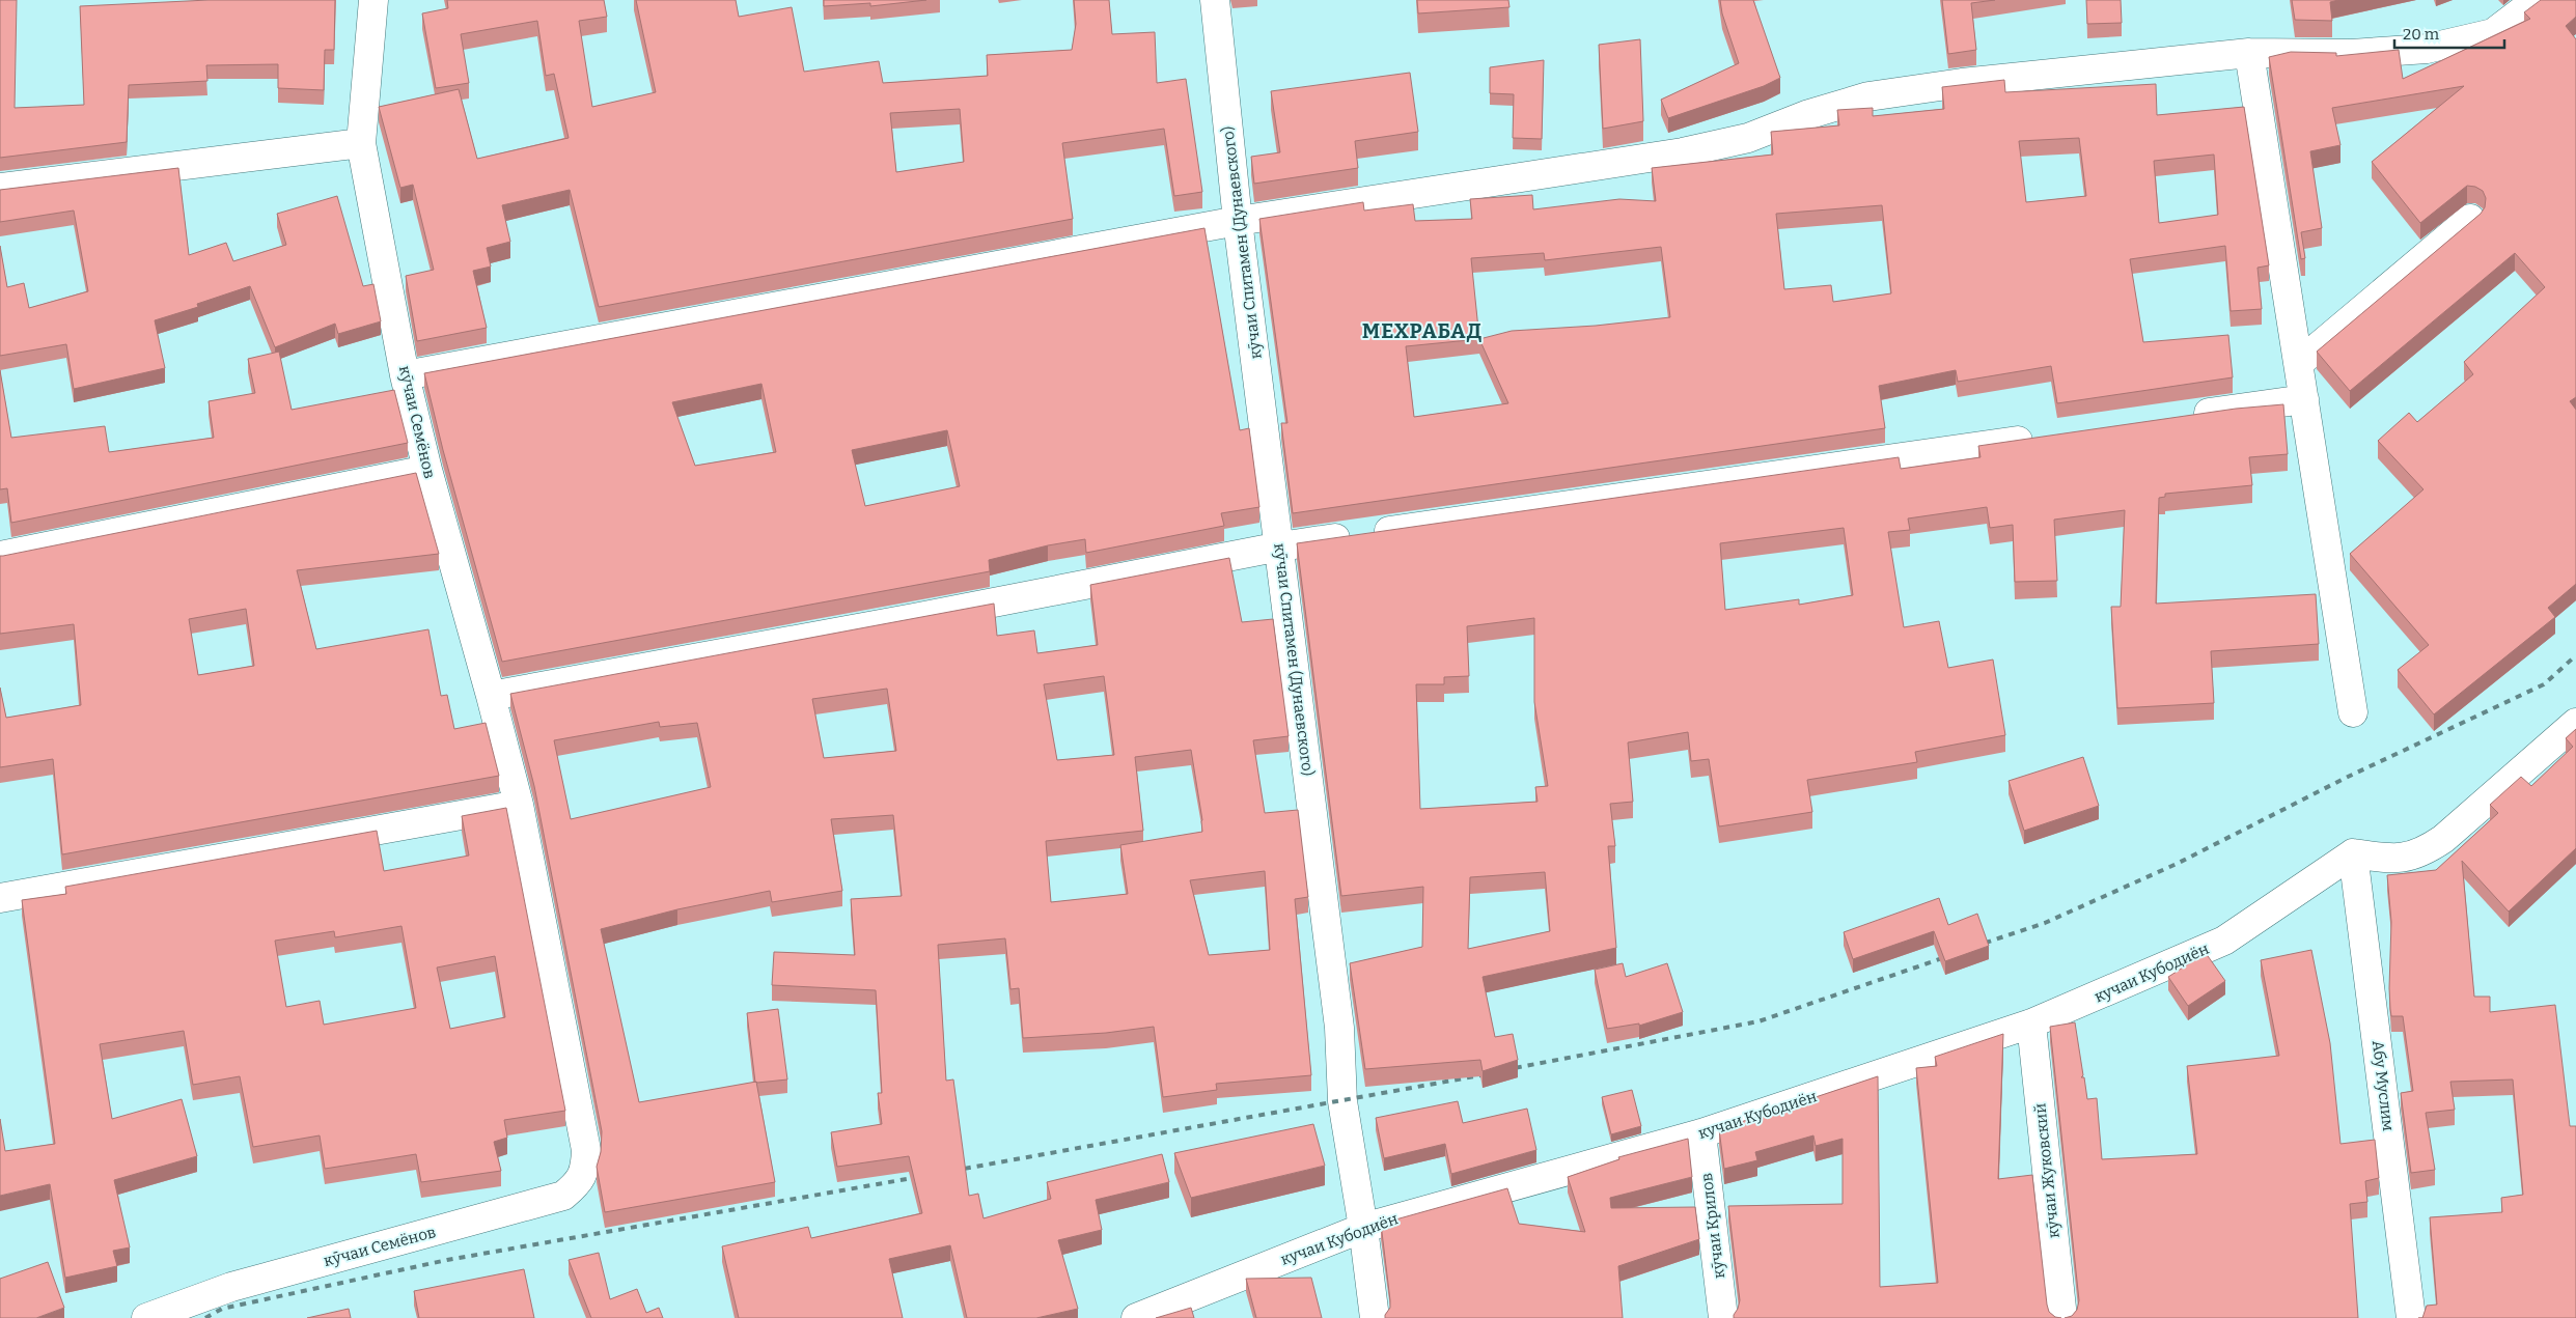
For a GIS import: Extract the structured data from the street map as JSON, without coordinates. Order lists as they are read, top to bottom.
{
  "streets": {
    "street": [
      "кӯчаи Спитамен (Дунаевского)",
      "кӯчаи Семёнов",
      "кучаи Кубодиён",
      "Абу Муслим",
      "кӯчаи Жуковский",
      "кӯчаи Крилов"
    ]
  },
  "crossings": [
    ["кӯчаи Спитамен (Дунаевского)", "кучаи Кубодиён"],
    ["кучаи Кубодиён", "Абу Муслим"],
    ["кучаи Кубодиён", "кӯчаи Жуковский"],
    ["кучаи Кубодиён", "кӯчаи Крилов"]
  ],
  "districts": ["МЕХРАБАД"],
  "scale_bar": "20 m"
}
